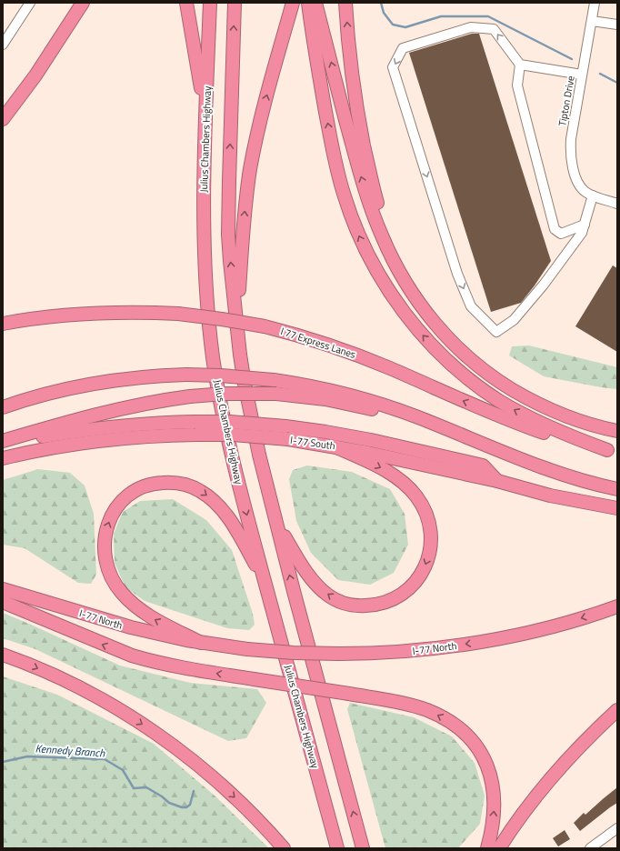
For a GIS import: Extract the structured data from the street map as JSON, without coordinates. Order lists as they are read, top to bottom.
{
  "streets": {
    "highway": [
      "Julius Chambers Highway",
      "I 77 Express Lanes",
      "I-77 South",
      "I-77 North"
    ],
    "street": ["Tipton Drive"]
  },
  "one_way": ["I-77 North"],
  "water": ["Kennedy Branch"]
}
